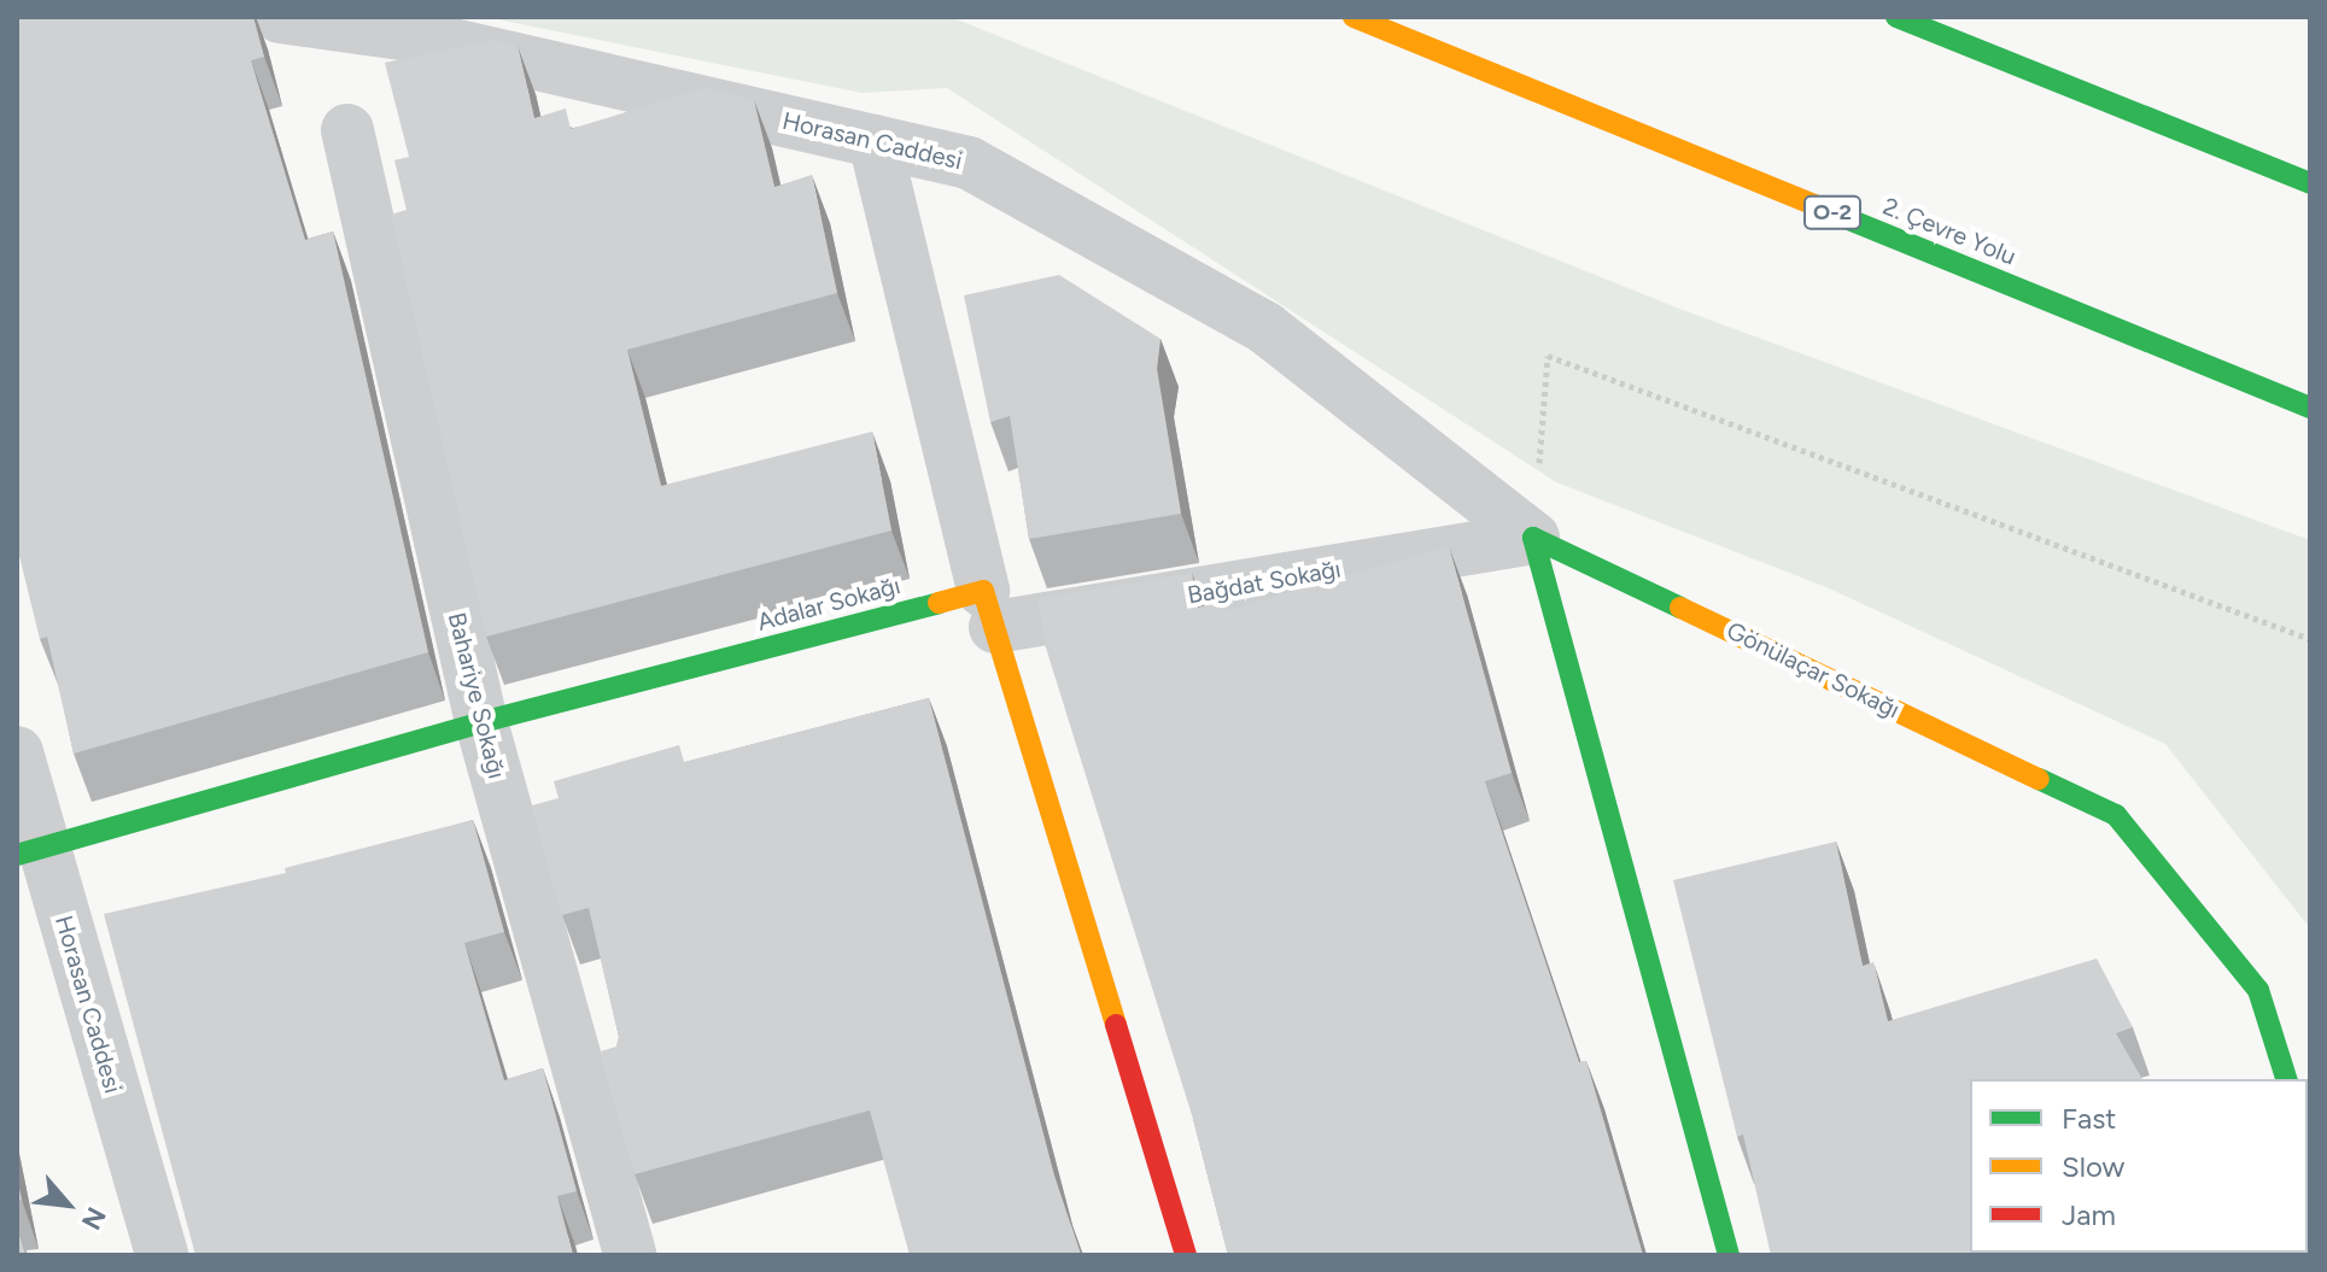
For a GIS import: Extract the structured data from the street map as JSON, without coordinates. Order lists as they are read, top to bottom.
{
  "streets": {
    "main road": [
      "O-2",
      "2. Çevre Yolu",
      "Adalar Sokağı",
      "Gönülaçar Sokağı"
    ],
    "street": ["Horasan Caddesi", "Bağdat Sokağı", "Bahariye Sokağı"]
  },
  "crossings": [
    ["Horasan Caddesi", "Bağdat Sokağı"],
    ["Horasan Caddesi", "Adalar Sokağı"],
    ["Horasan Caddesi", "Gönülaçar Sokağı"],
    ["Bağdat Sokağı", "Adalar Sokağı"],
    ["Bağdat Sokağı", "Gönülaçar Sokağı"],
    ["Adalar Sokağı", "Bahariye Sokağı"]
  ],
  "legend": ["Fast", "Slow", "Jam"],
  "north": "bottom right"
}
